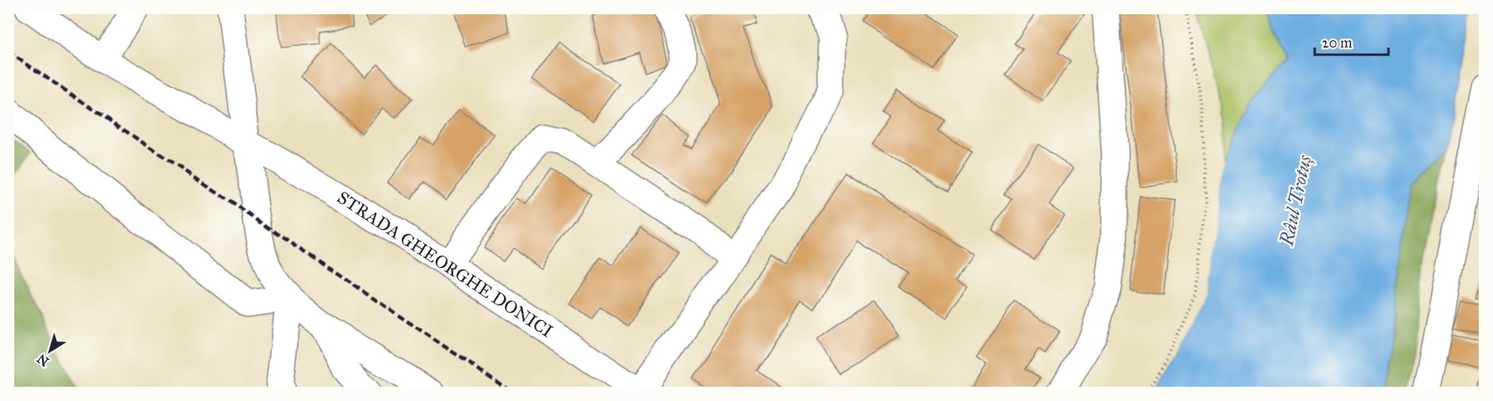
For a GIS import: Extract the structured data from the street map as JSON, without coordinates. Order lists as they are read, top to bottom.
{
  "streets": {
    "street": ["STRADA GHEORGHE DONICI"]
  },
  "water": ["Râul Trotuș"],
  "scale_bar": "20 m",
  "north": "bottom left"
}
